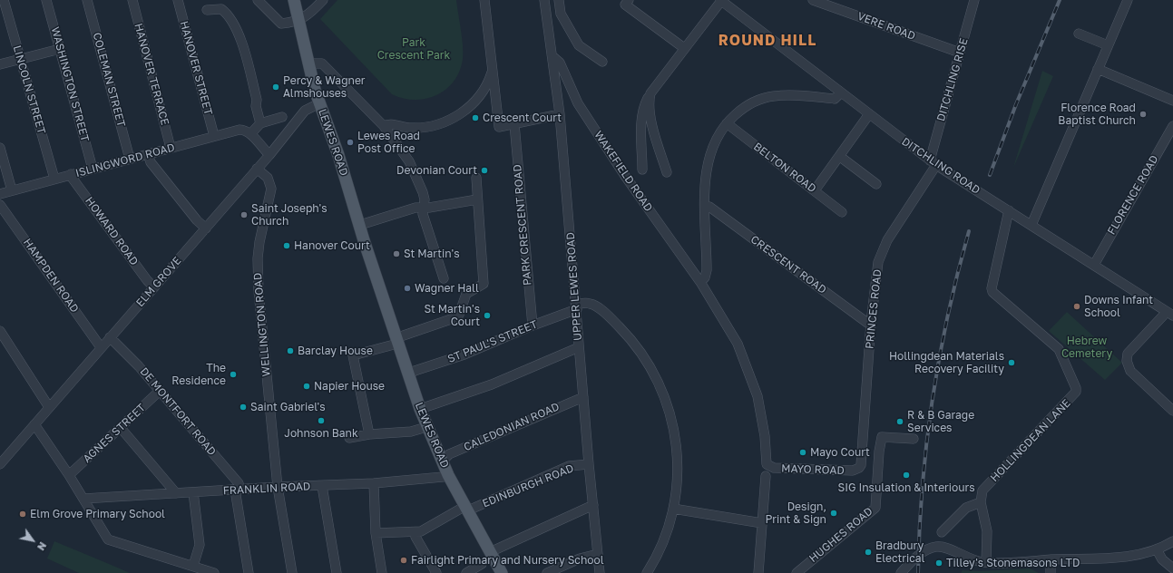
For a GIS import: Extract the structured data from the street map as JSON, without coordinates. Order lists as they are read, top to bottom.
{
  "streets": {
    "main road": ["LEWES ROAD"],
    "street": [
      "VERE ROAD",
      "HANOVER STREET",
      "HANOVER TERRACE",
      "COLEMAN STREET",
      "DITCHLING RISE",
      "WASHINGTON STREET",
      "LINCOLN STREET",
      "ISLINGWORD ROAD",
      "DITCHLING ROAD",
      "BELTON ROAD",
      "WAKEFIELD ROAD",
      "FLORENCE ROAD",
      "PARK CRESCENT ROAD",
      "HOWARD ROAD",
      "CRESCENT ROAD",
      "HAMPDEN ROAD",
      "ELM GROVE",
      "UPPER LEWES ROAD",
      "PRINCES ROAD",
      "WELLINGTON ROAD",
      "ST PAUL'S STREET",
      "DE MONTFORT ROAD",
      "CALEDONIAN ROAD",
      "AGNES STREET",
      "HOLLINGDEAN LANE",
      "MAYO ROAD",
      "EDINBURGH ROAD",
      "FRANKLIN ROAD",
      "HUGHES ROAD"
    ]
  },
  "crossings": [
    ["VERE ROAD", "DITCHLING RISE"],
    ["HANOVER STREET", "ISLINGWORD ROAD"],
    ["HANOVER TERRACE", "ISLINGWORD ROAD"],
    ["COLEMAN STREET", "ISLINGWORD ROAD"],
    ["DITCHLING RISE", "DITCHLING ROAD"],
    ["DITCHLING RISE", "PRINCES ROAD"],
    ["WASHINGTON STREET", "ISLINGWORD ROAD"],
    ["LINCOLN STREET", "ISLINGWORD ROAD"],
    ["LEWES ROAD", "ELM GROVE"],
    ["LEWES ROAD", "ST PAUL'S STREET"],
    ["LEWES ROAD", "CALEDONIAN ROAD"],
    ["LEWES ROAD", "EDINBURGH ROAD"],
    ["LEWES ROAD", "FRANKLIN ROAD"],
    ["ISLINGWORD ROAD", "HOWARD ROAD"],
    ["DITCHLING ROAD", "FLORENCE ROAD"],
    ["DITCHLING ROAD", "PRINCES ROAD"],
    ["DITCHLING ROAD", "HOLLINGDEAN LANE"],
    ["WAKEFIELD ROAD", "UPPER LEWES ROAD"],
    ["WAKEFIELD ROAD", "MAYO ROAD"],
    ["PARK CRESCENT ROAD", "ST PAUL'S STREET"],
    ["HOWARD ROAD", "ELM GROVE"],
    ["CRESCENT ROAD", "PRINCES ROAD"],
    ["HAMPDEN ROAD", "ELM GROVE"],
    ["ELM GROVE", "WELLINGTON ROAD"],
    ["ELM GROVE", "DE MONTFORT ROAD"],
    ["UPPER LEWES ROAD", "ST PAUL'S STREET"],
    ["UPPER LEWES ROAD", "CALEDONIAN ROAD"],
    ["UPPER LEWES ROAD", "EDINBURGH ROAD"],
    ["PRINCES ROAD", "MAYO ROAD"],
    ["WELLINGTON ROAD", "FRANKLIN ROAD"],
    ["DE MONTFORT ROAD", "AGNES STREET"],
    ["DE MONTFORT ROAD", "FRANKLIN ROAD"]
  ],
  "districts": ["ROUND HILL"],
  "parks": ["Park Crescent Park", "Hebrew Cemetery"],
  "places": [
    "Percy & Wagner Almshouses",
    "Florence Road Baptist Church",
    "Crescent Court",
    "Lewes Road Post Office",
    "Devonian Court",
    "Saint Joseph's Church",
    "Hanover Court",
    "St Martin's",
    "Wagner Hall",
    "Downs Infant School",
    "St Martin's Court",
    "Barclay House",
    "Hollingdean Materials Recovery Facility",
    "The Residence",
    "Napier House",
    "Saint Gabriel's",
    "Johnson Bank",
    "R & B Garage Services",
    "Mayo Court",
    "SIG Insulation & Interiours",
    "Design, Print & Sign",
    "Elm Grove Primary School",
    "Bradbury Electrical",
    "Fairlight Primary and Nursery School",
    "Tilley's Stonemasons LTD"
  ],
  "north": "bottom right"
}
